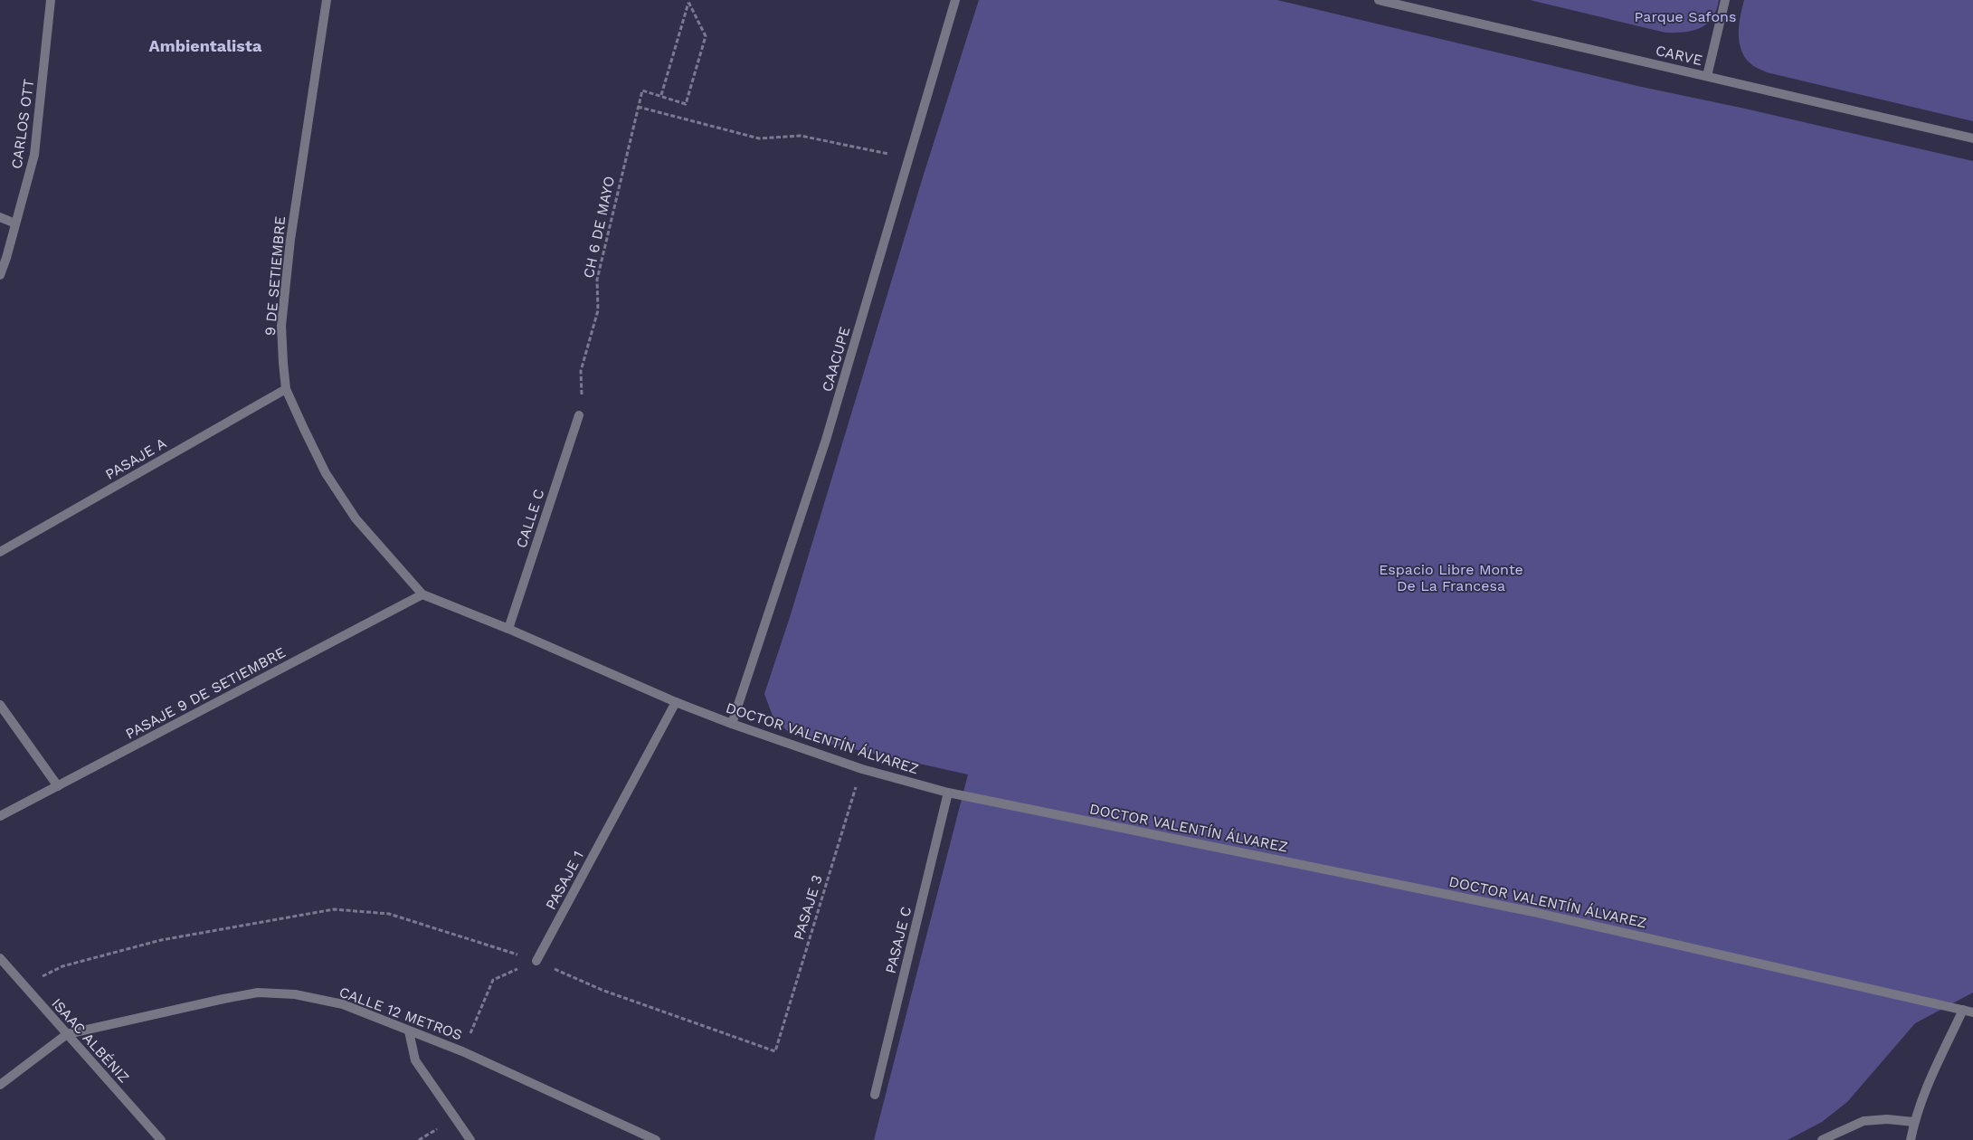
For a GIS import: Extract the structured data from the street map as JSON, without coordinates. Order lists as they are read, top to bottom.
{
  "streets": {
    "street": [
      "CARVE",
      "CARLOS OTT",
      "9 DE SETIEMBRE",
      "CAACUPE",
      "PASAJE A",
      "CALLE C",
      "PASAJE 9 DE SETIEMBRE",
      "DOCTOR VALENTÍN ÁLVAREZ",
      "PASAJE 1",
      "PASAJE C",
      "CALLE 12 METROS",
      "ISAAC ALBÉNIZ"
    ],
    "path": ["CH 6 DE MAYO", "PASAJE 3"]
  },
  "crossings": [
    ["CH 6 DE MAYO", "CALLE C"],
    ["9 DE SETIEMBRE", "PASAJE A"],
    ["9 DE SETIEMBRE", "PASAJE 9 DE SETIEMBRE"],
    ["9 DE SETIEMBRE", "DOCTOR VALENTÍN ÁLVAREZ"],
    ["CAACUPE", "DOCTOR VALENTÍN ÁLVAREZ"],
    ["CALLE C", "DOCTOR VALENTÍN ÁLVAREZ"],
    ["PASAJE 9 DE SETIEMBRE", "DOCTOR VALENTÍN ÁLVAREZ"],
    ["DOCTOR VALENTÍN ÁLVAREZ", "PASAJE 1"],
    ["DOCTOR VALENTÍN ÁLVAREZ", "PASAJE 3"],
    ["DOCTOR VALENTÍN ÁLVAREZ", "PASAJE C"],
    ["PASAJE 1", "PASAJE 3"],
    ["CALLE 12 METROS", "ISAAC ALBÉNIZ"]
  ],
  "districts": ["Ambientalista"],
  "parks": ["Parque Safons", "Espacio Libre Monte De La Francesa"]
}
